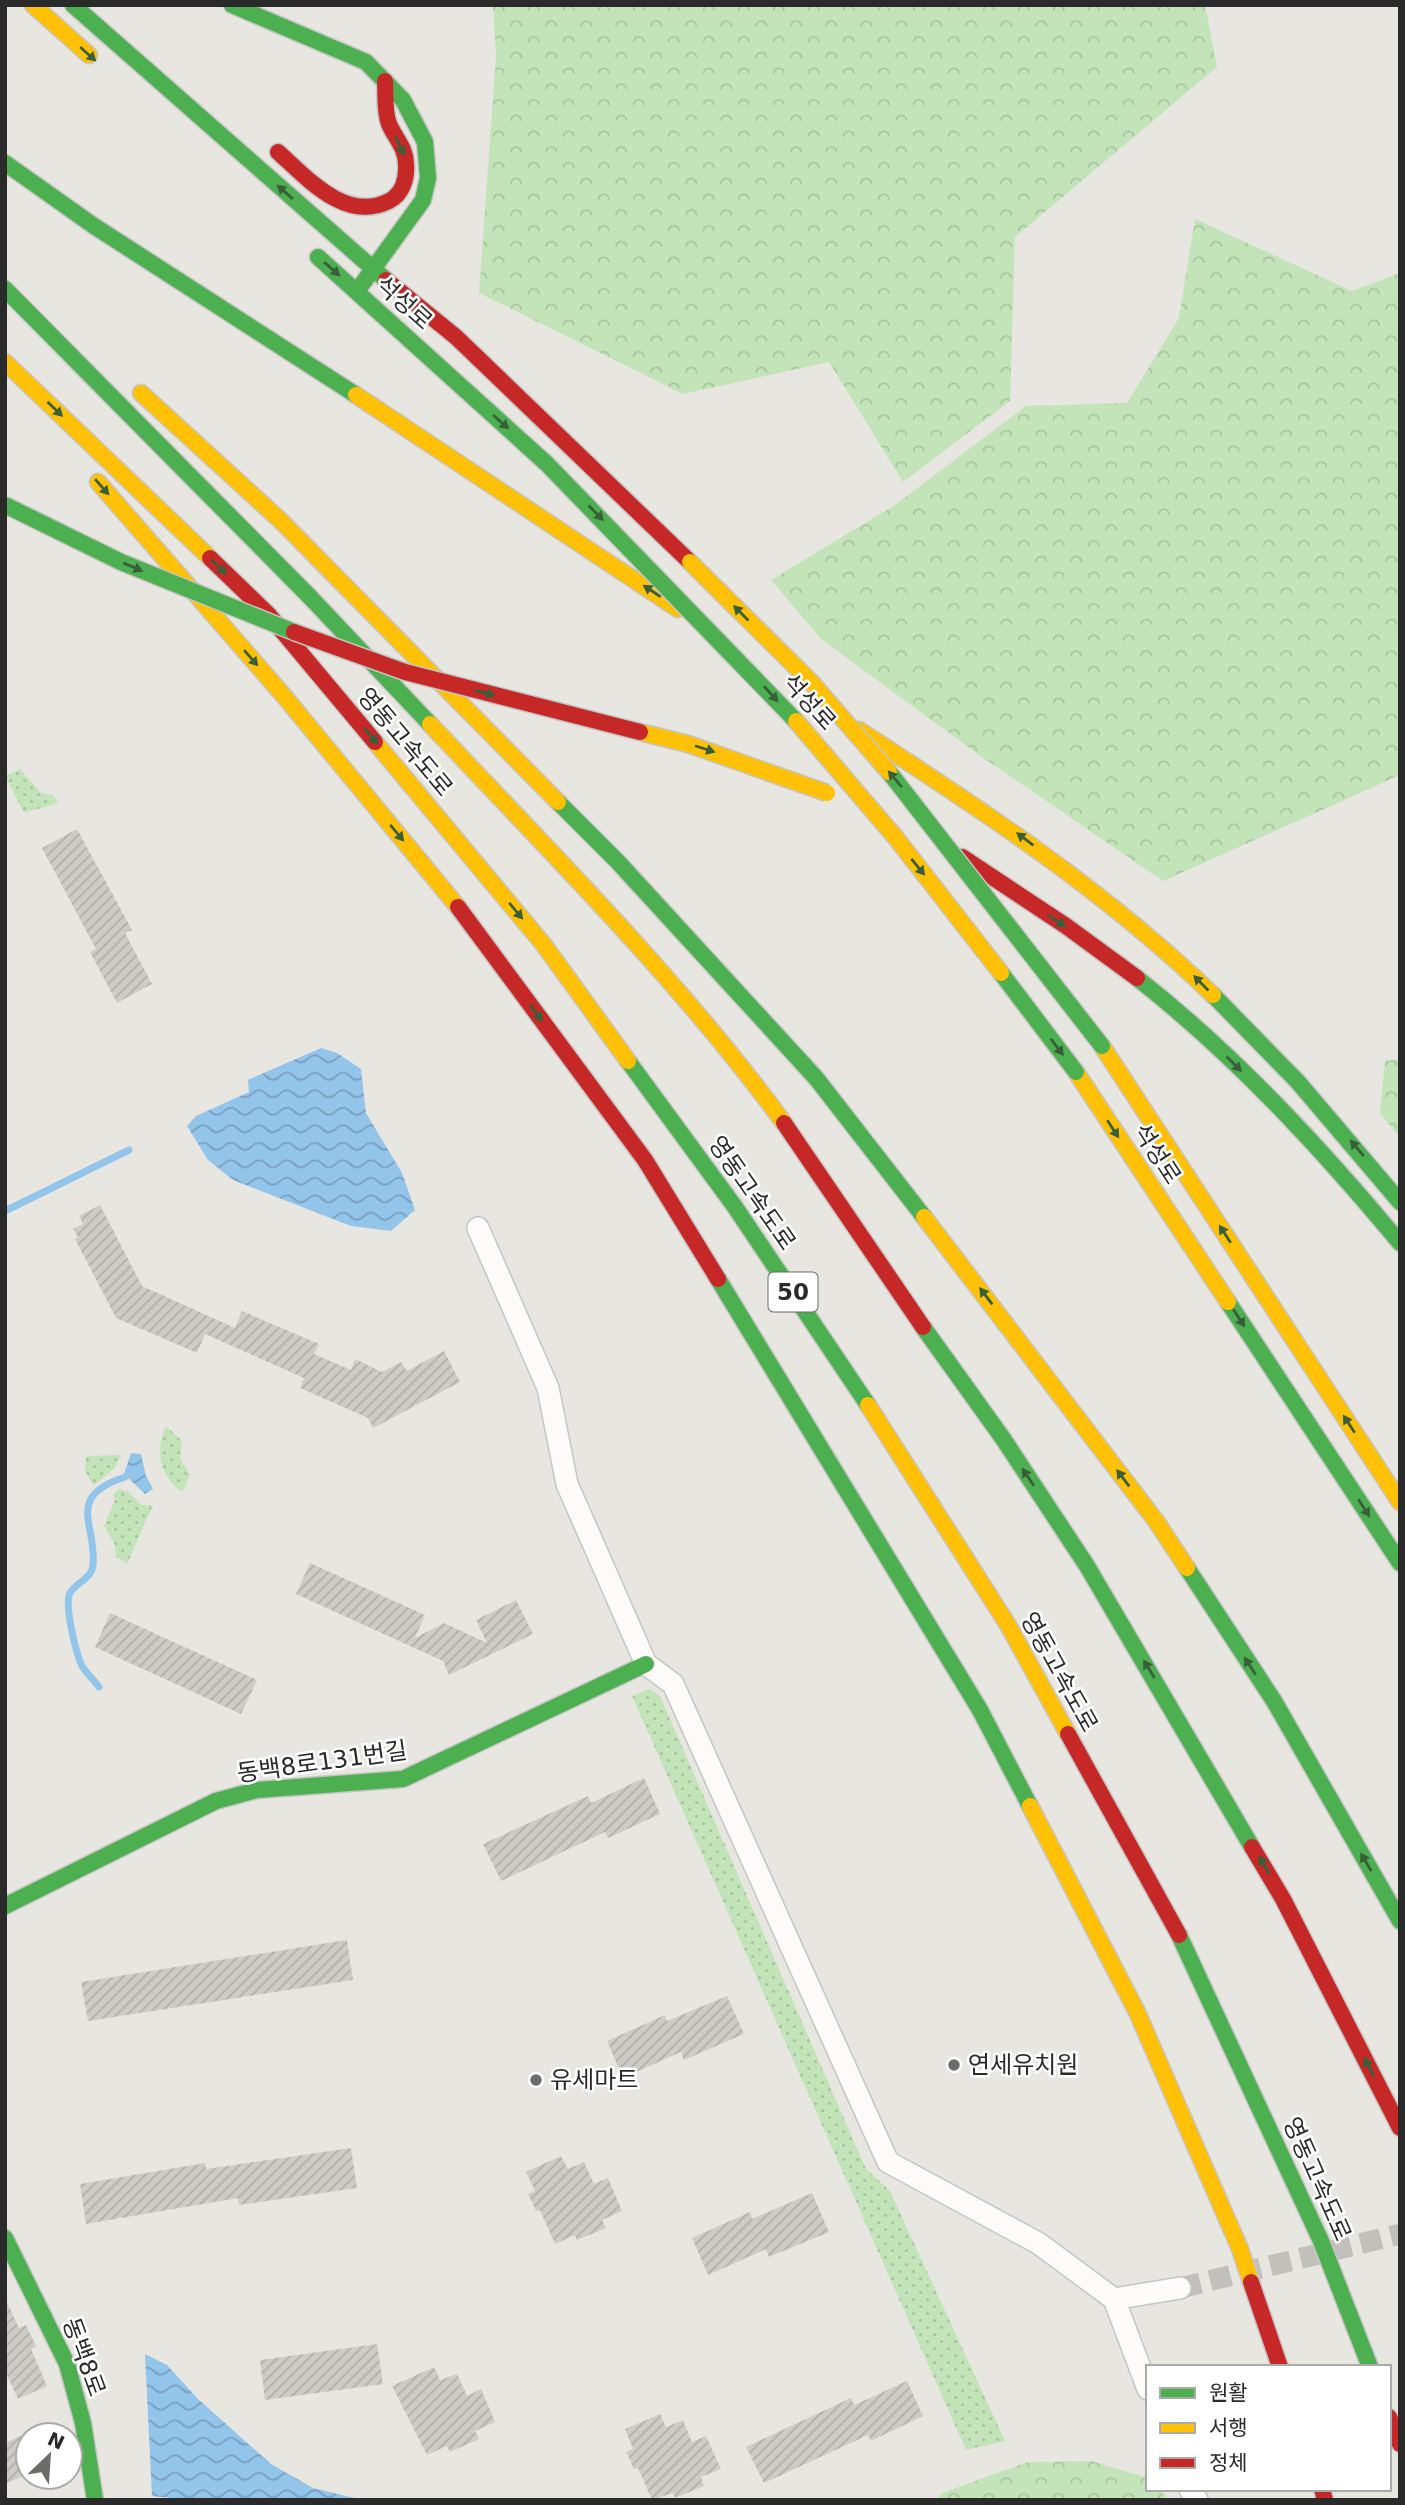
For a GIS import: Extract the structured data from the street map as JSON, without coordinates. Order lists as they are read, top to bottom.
{
  "streets": {
    "main road": [
      "석성로",
      "영동고속도로",
      "50",
      "동백8로131번길",
      "동백8로"
    ]
  },
  "places": ["연세유치원", "유세마트"],
  "legend": ["원활", "서행", "정체"],
  "north": "top right"
}
